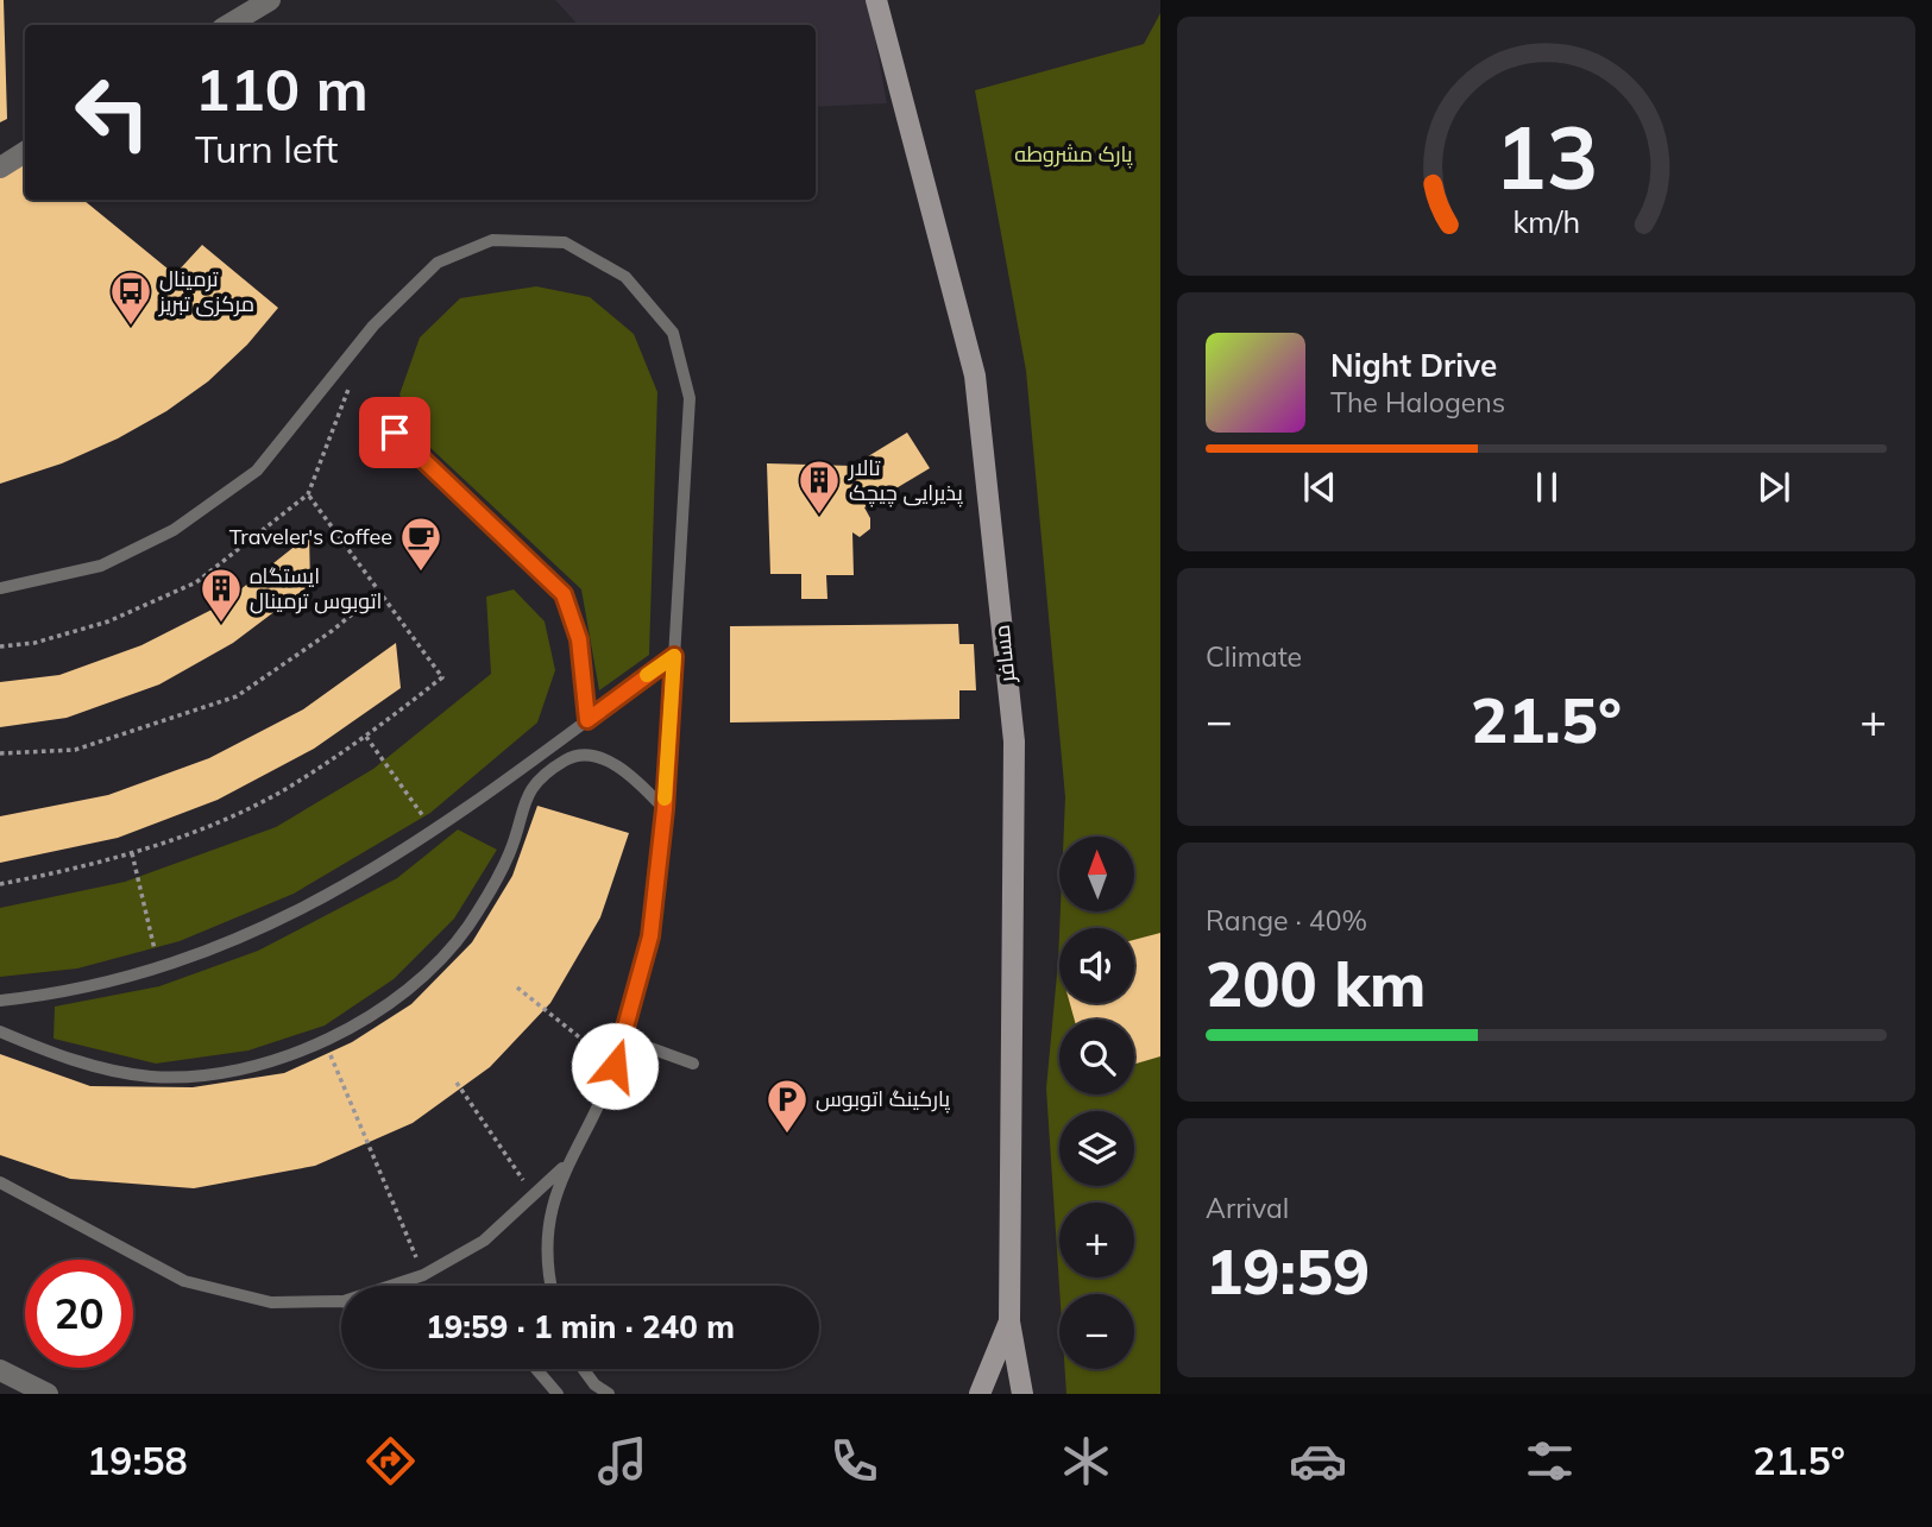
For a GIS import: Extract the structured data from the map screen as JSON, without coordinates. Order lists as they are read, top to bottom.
{
  "streets": {
    "main road": ["مسافر"]
  },
  "parks": ["پارک مشروطه"],
  "places": {
    "bus stop": ["ترمینال مرکزی تبریز"],
    "building": ["تالار پذیرایی چیچک", "ایستگاه اتوبوس ترمینال"],
    "cafe": ["Traveler's Coffee"],
    "parking": ["پارکینگ اتوبوس"]
  },
  "north": "top",
  "page": {
    "turn": ["110 m", "Turn left"],
    "song": ["Night Drive", "The Halogens"],
    "tile": [
      "Climate",
      ["Range · 40%", "200 km"],
      ["Arrival", "19:59"]
    ],
    "heat": ["−", "21.5°", "+"],
    "map_buttons": ["+", "−"],
    "limit": "20",
    "trip": "19:59 · 1 min · 240 m",
    "tabs": ["19:58", "21.5°"],
    "gauge": ["13", "km/h"]
  }
}
